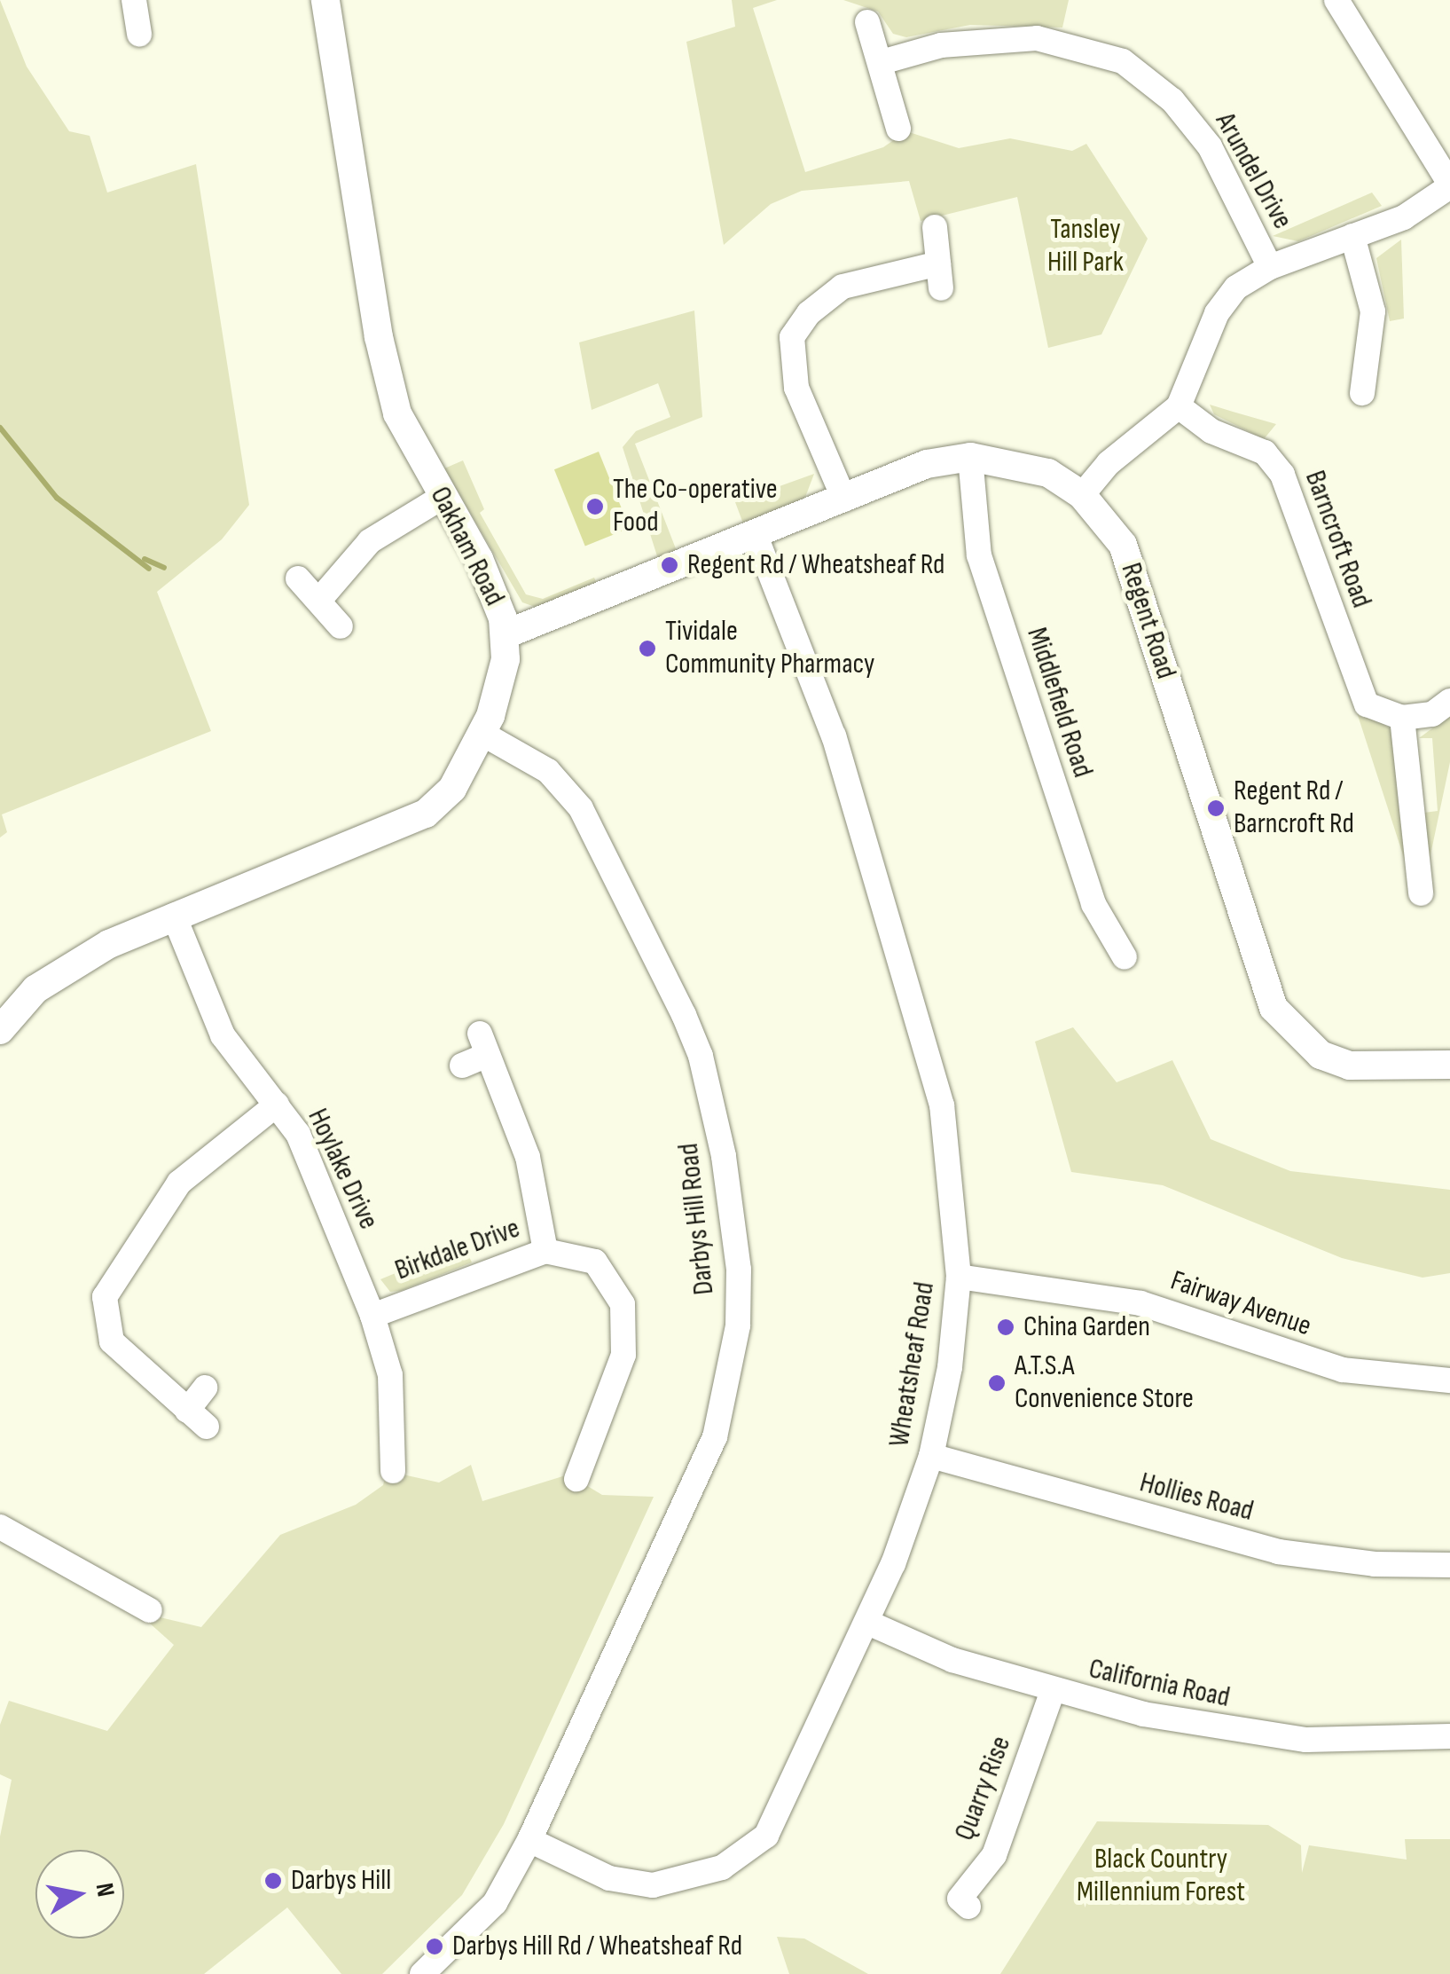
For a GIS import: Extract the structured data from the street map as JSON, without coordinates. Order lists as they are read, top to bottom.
{
  "streets": {
    "street": [
      "Arundel Drive",
      "Barncroft Road",
      "Oakham Road",
      "Regent Road",
      "Middlefield Road",
      "Hoylake Drive",
      "Darbys Hill Road",
      "Birkdale Drive",
      "Fairway Avenue",
      "Wheatsheaf Road",
      "Hollies Road",
      "California Road",
      "Quarry Rise"
    ]
  },
  "crossings": [
    ["Oakham Road", "Regent Road"],
    ["Oakham Road", "Hoylake Drive"],
    ["Oakham Road", "Darbys Hill Road"],
    ["Regent Road", "Middlefield Road"],
    ["Regent Road", "Wheatsheaf Road"],
    ["Hoylake Drive", "Birkdale Drive"],
    ["Darbys Hill Road", "Wheatsheaf Road"],
    ["Fairway Avenue", "Wheatsheaf Road"],
    ["Wheatsheaf Road", "Hollies Road"],
    ["Wheatsheaf Road", "California Road"],
    ["California Road", "Quarry Rise"]
  ],
  "parks": ["Tansley Hill Park", "Black Country Millennium Forest"],
  "places": [
    "The Co-operative Food",
    "Regent Rd / Wheatsheaf Rd",
    "Tividale Community Pharmacy",
    "Regent Rd / Barncroft Rd",
    "China Garden",
    "A.T.S.A Convenience Store",
    "Darbys Hill",
    "Darbys Hill Rd / Wheatsheaf Rd"
  ],
  "north": "right"
}
